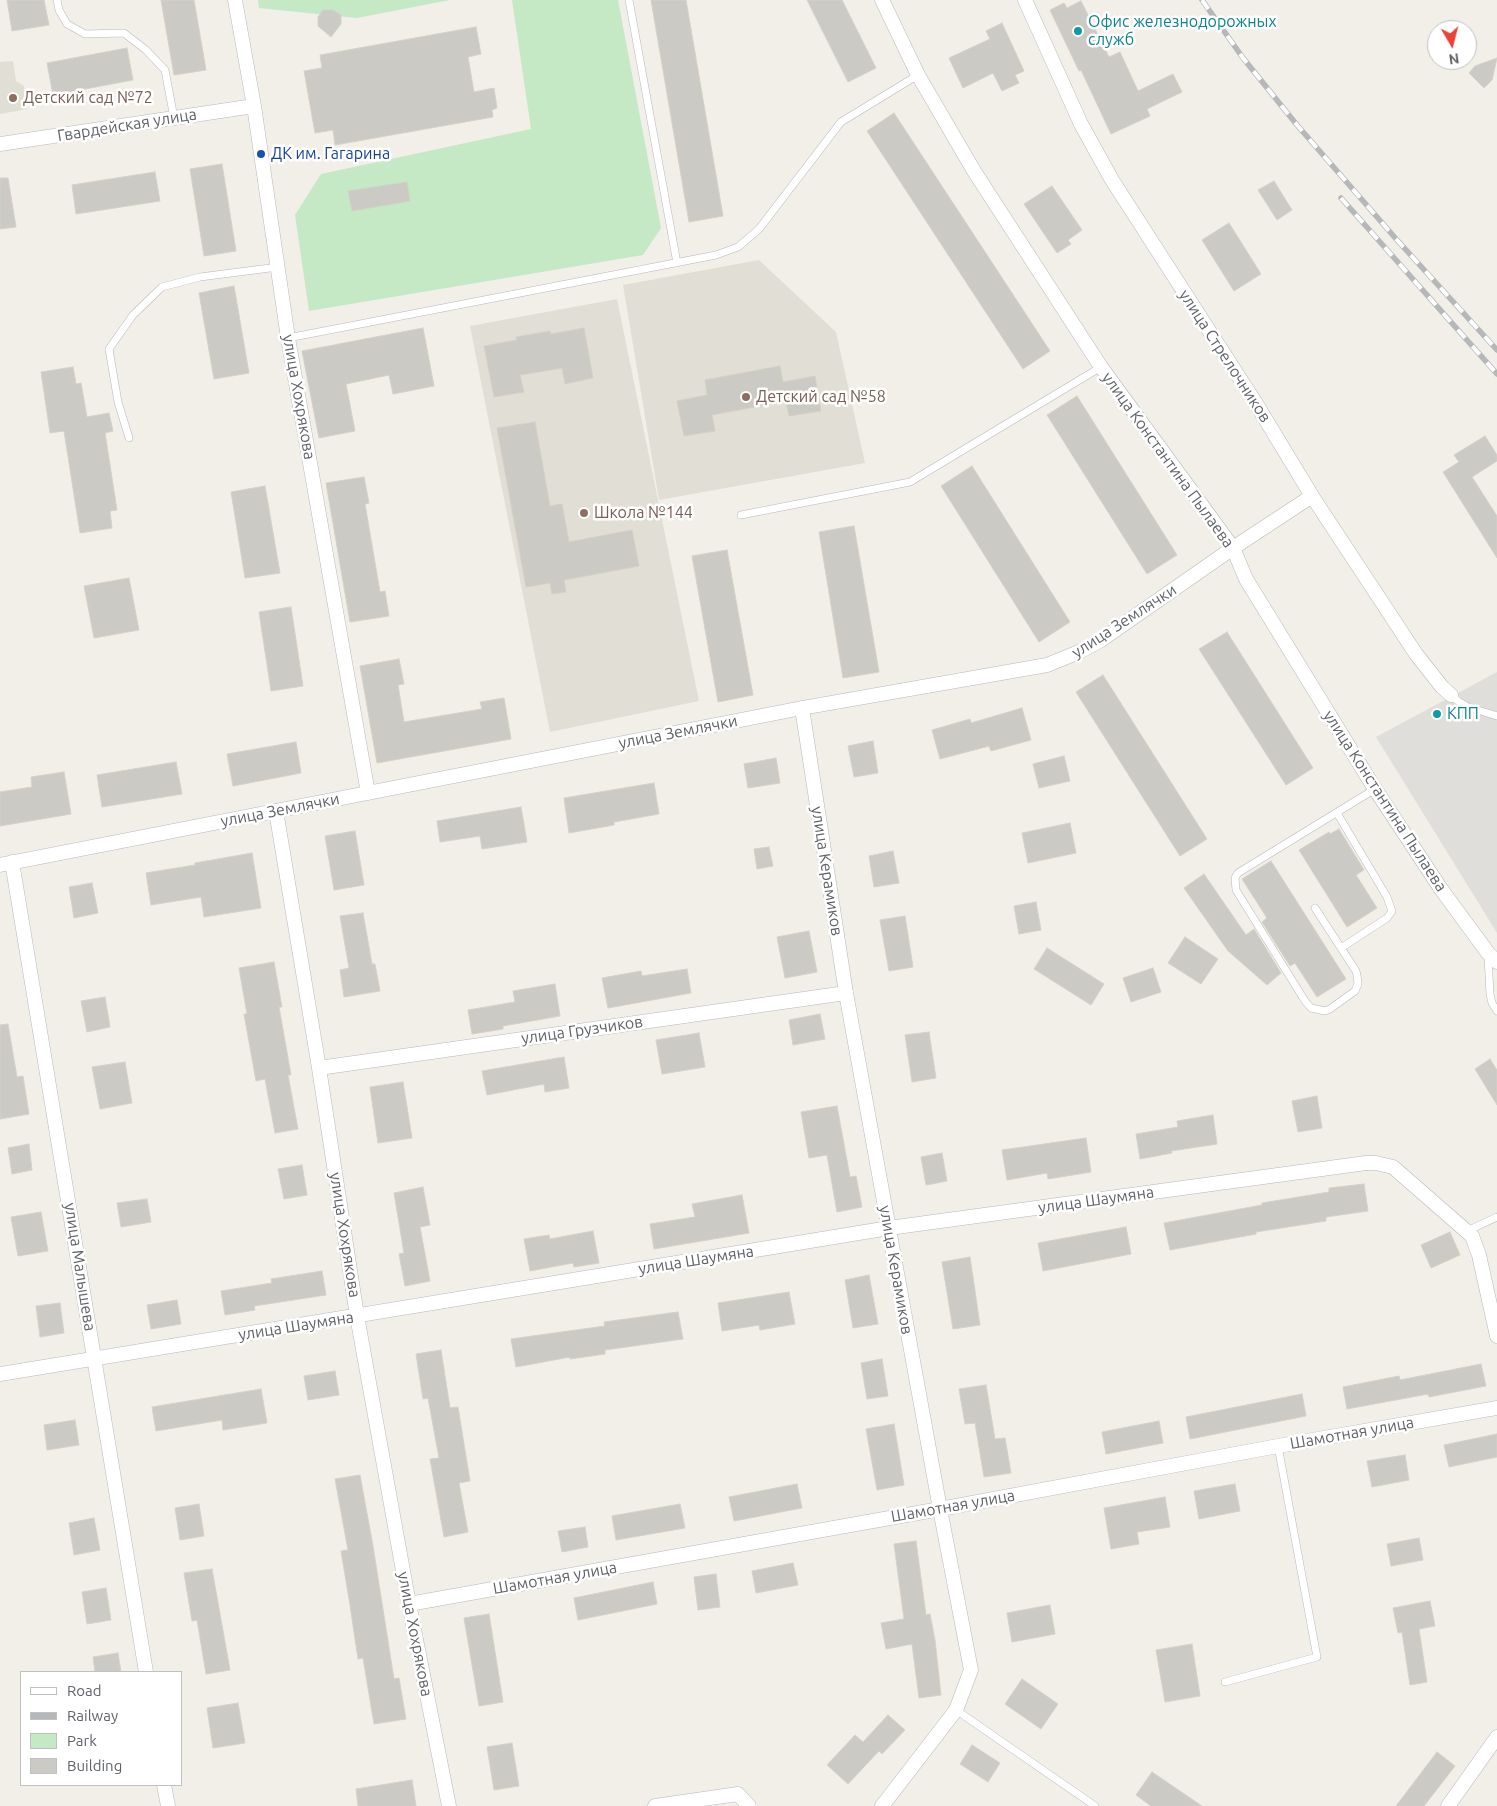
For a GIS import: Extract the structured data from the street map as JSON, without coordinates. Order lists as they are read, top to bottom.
{
  "streets": {
    "street": [
      "Гвардейская улица",
      "улица Стрелочников",
      "улица Хохрякова",
      "улица Константина Пылаева",
      "улица Землячки",
      "улица Керамиков",
      "улица Грузчиков",
      "улица Шаумяна",
      "улица Малышева",
      "Шамотная улица"
    ]
  },
  "crossings": [
    ["Гвардейская улица", "улица Хохрякова"],
    ["улица Стрелочников", "улица Землячки"],
    ["улица Хохрякова", "улица Землячки"],
    ["улица Хохрякова", "улица Грузчиков"],
    ["улица Хохрякова", "улица Шаумяна"],
    ["улица Хохрякова", "Шамотная улица"],
    ["улица Константина Пылаева", "улица Землячки"],
    ["улица Землячки", "улица Керамиков"],
    ["улица Землячки", "улица Малышева"],
    ["улица Керамиков", "улица Грузчиков"],
    ["улица Керамиков", "улица Шаумяна"],
    ["улица Керамиков", "Шамотная улица"],
    ["улица Шаумяна", "улица Малышева"]
  ],
  "places": [
    "Офис железнодорожных служб",
    "Детский сад №72",
    "ДК им. Гагарина",
    "Детский сад №58",
    "Школа №144",
    "КПП"
  ],
  "legend": [
    "Road",
    "Railway",
    "Park",
    "Building"
  ],
  "north": "bottom"
}
